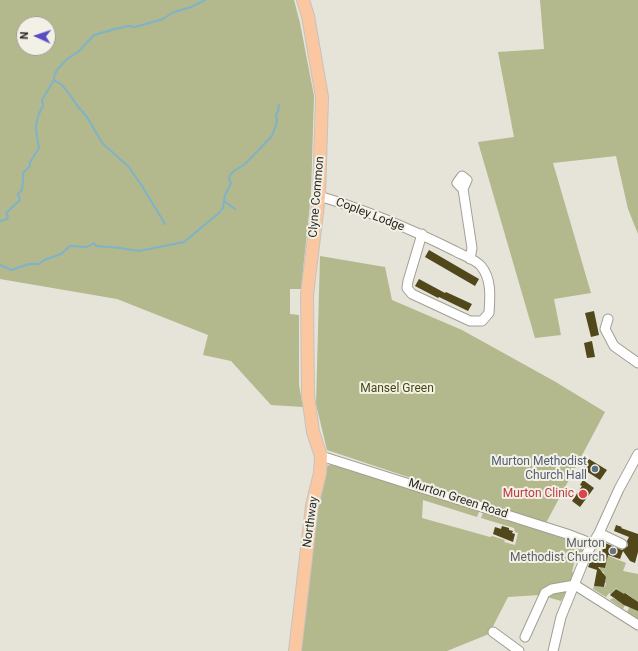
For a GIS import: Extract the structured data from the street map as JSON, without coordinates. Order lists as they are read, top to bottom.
{
  "streets": {
    "main road": ["Clyne Common", "Northway"],
    "street": ["Copley Lodge", "Murton Green Road"]
  },
  "crossings": [
    ["Clyne Common", "Copley Lodge"],
    ["Clyne Common", "Northway"],
    ["Murton Green Road", "Northway"]
  ],
  "parks": ["Mansel Green"],
  "places": ["Murton Methodist Church Hall", "Murton Clinic", "Murton Methodist Church"],
  "north": "left"
}
